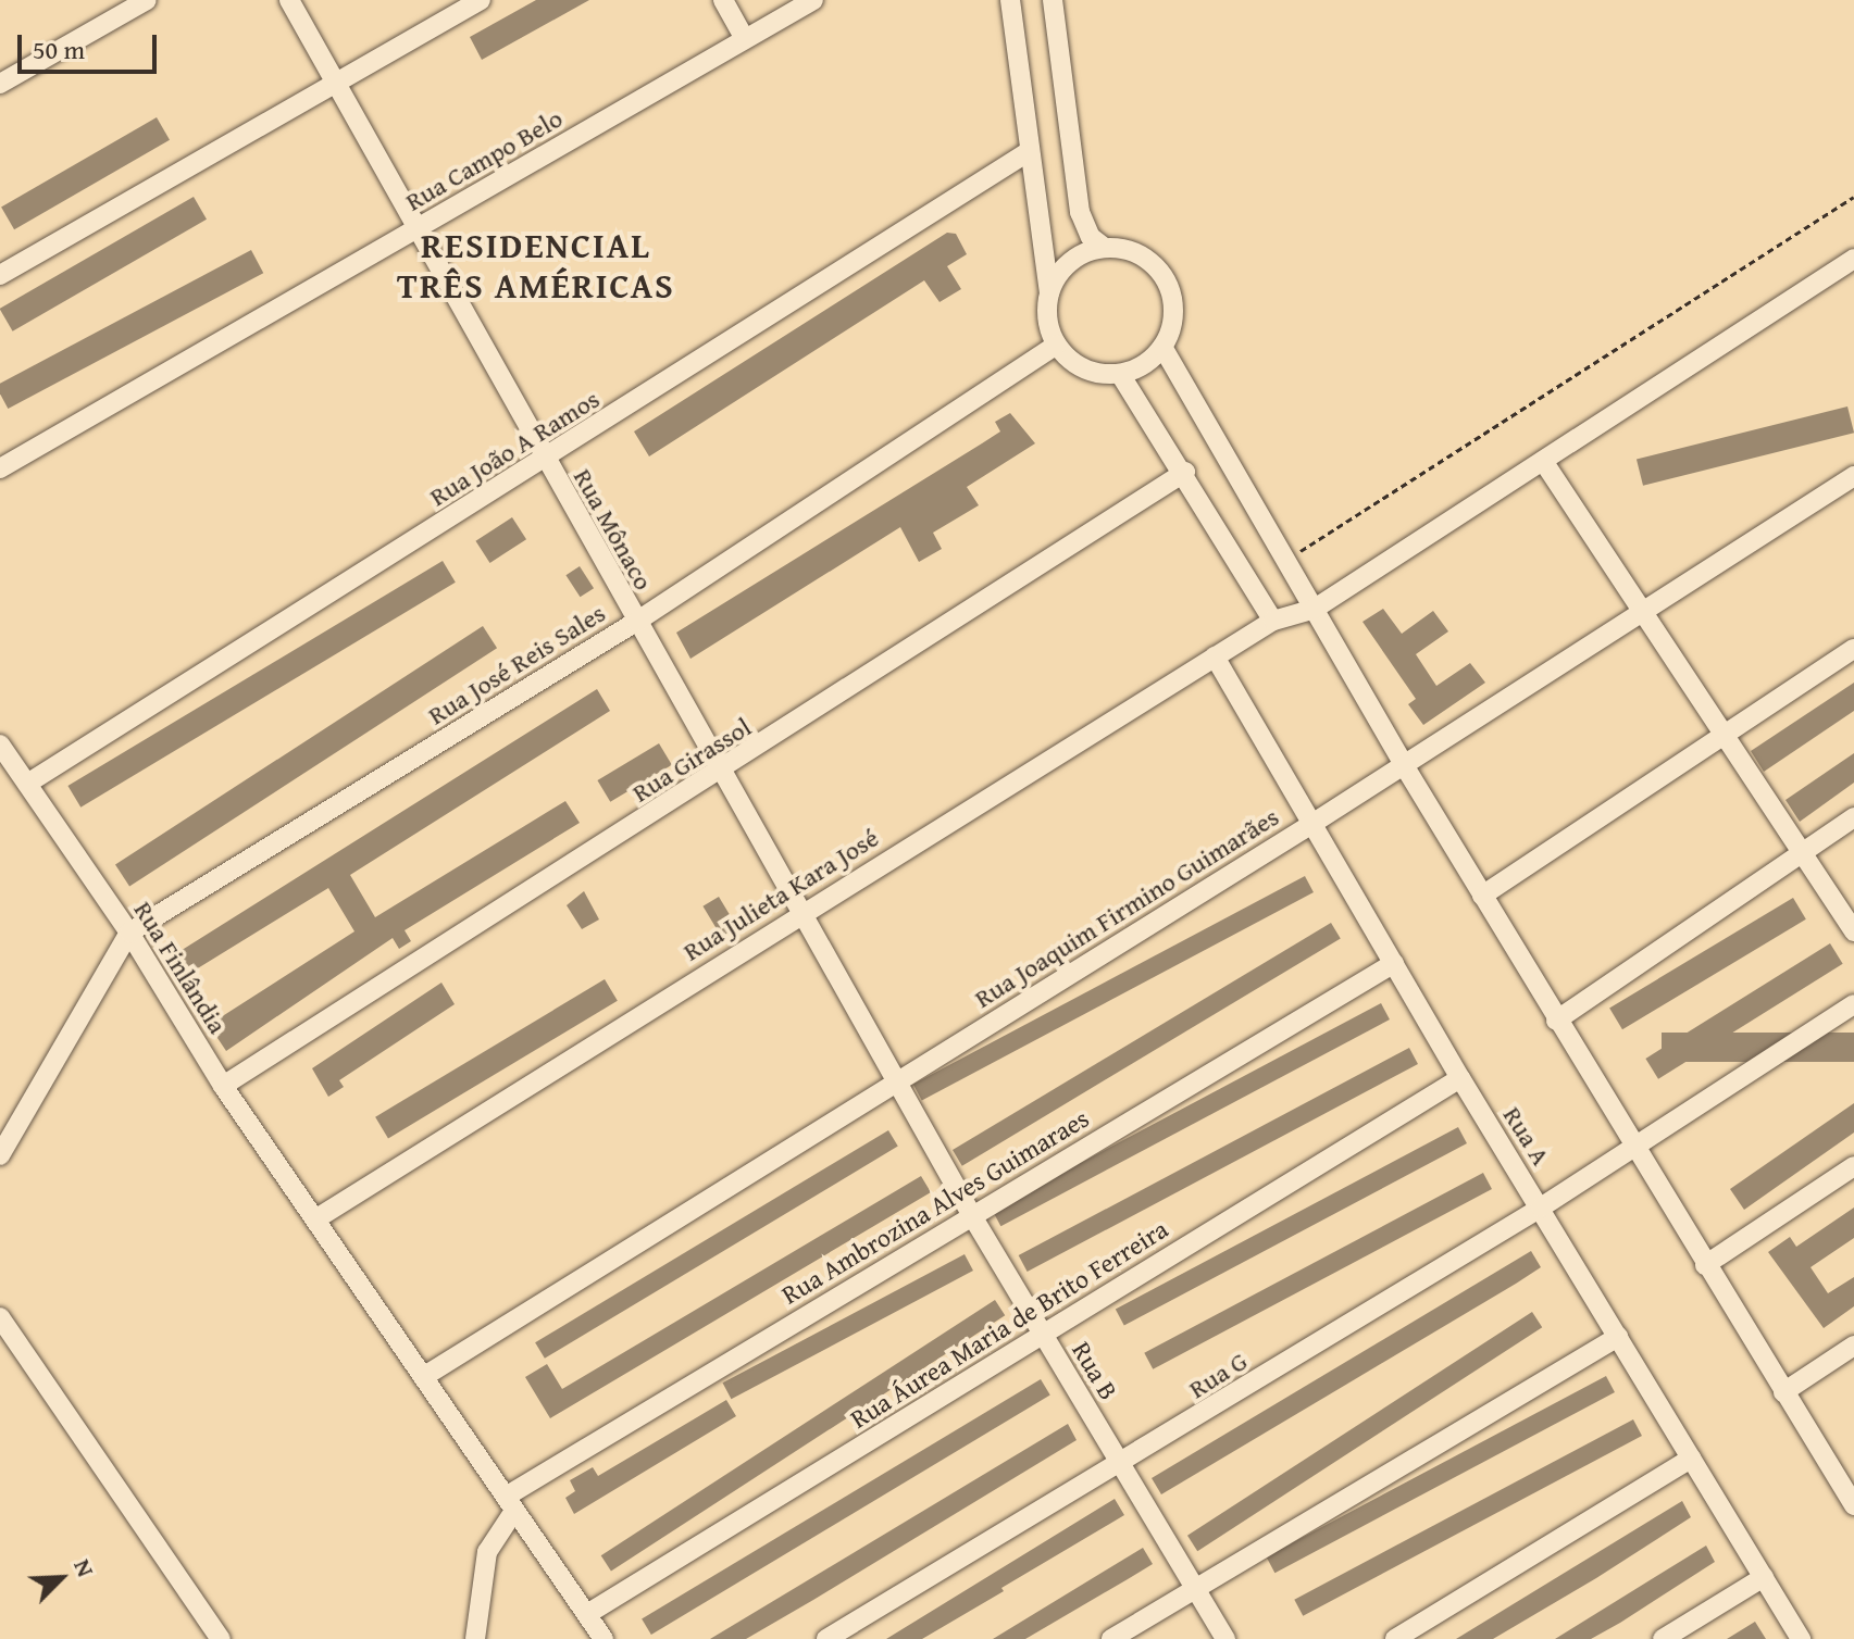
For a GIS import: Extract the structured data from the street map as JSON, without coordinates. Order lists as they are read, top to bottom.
{
  "streets": {
    "street": [
      "Rua Campo Belo",
      "Rua João A Ramos",
      "Rua Mônaco",
      "Rua José Reis Sales",
      "Rua Girassol",
      "Rua Julieta Kara José",
      "Rua Joaquim Firmino Guimarães",
      "Rua Finlândia",
      "Rua A",
      "Rua Ambrozina Alves Guimaraes",
      "Rua Áurea Maria de Brito Ferreira",
      "Rua B",
      "Rua G"
    ]
  },
  "crossings": [
    ["Rua Campo Belo", "Rua Mônaco"],
    ["Rua João A Ramos", "Rua Mônaco"],
    ["Rua João A Ramos", "Rua Finlândia"],
    ["Rua Mônaco", "Rua José Reis Sales"],
    ["Rua Mônaco", "Rua Girassol"],
    ["Rua Mônaco", "Rua Julieta Kara José"],
    ["Rua Mônaco", "Rua Joaquim Firmino Guimarães"],
    ["Rua Mônaco", "Rua B"],
    ["Rua José Reis Sales", "Rua Finlândia"],
    ["Rua Girassol", "Rua Finlândia"],
    ["Rua Julieta Kara José", "Rua Finlândia"],
    ["Rua Julieta Kara José", "Rua A"],
    ["Rua Joaquim Firmino Guimarães", "Rua Finlândia"],
    ["Rua Joaquim Firmino Guimarães", "Rua A"],
    ["Rua Joaquim Firmino Guimarães", "Rua B"],
    ["Rua Finlândia", "Rua Ambrozina Alves Guimaraes"],
    ["Rua Finlândia", "Rua Áurea Maria de Brito Ferreira"],
    ["Rua A", "Rua Ambrozina Alves Guimaraes"],
    ["Rua A", "Rua Áurea Maria de Brito Ferreira"],
    ["Rua A", "Rua G"],
    ["Rua Ambrozina Alves Guimaraes", "Rua B"],
    ["Rua Áurea Maria de Brito Ferreira", "Rua B"],
    ["Rua B", "Rua G"]
  ],
  "districts": ["RESIDENCIAL TRÊS AMÉRICAS"],
  "scale_bar": "50 m",
  "north": "top right"
}
